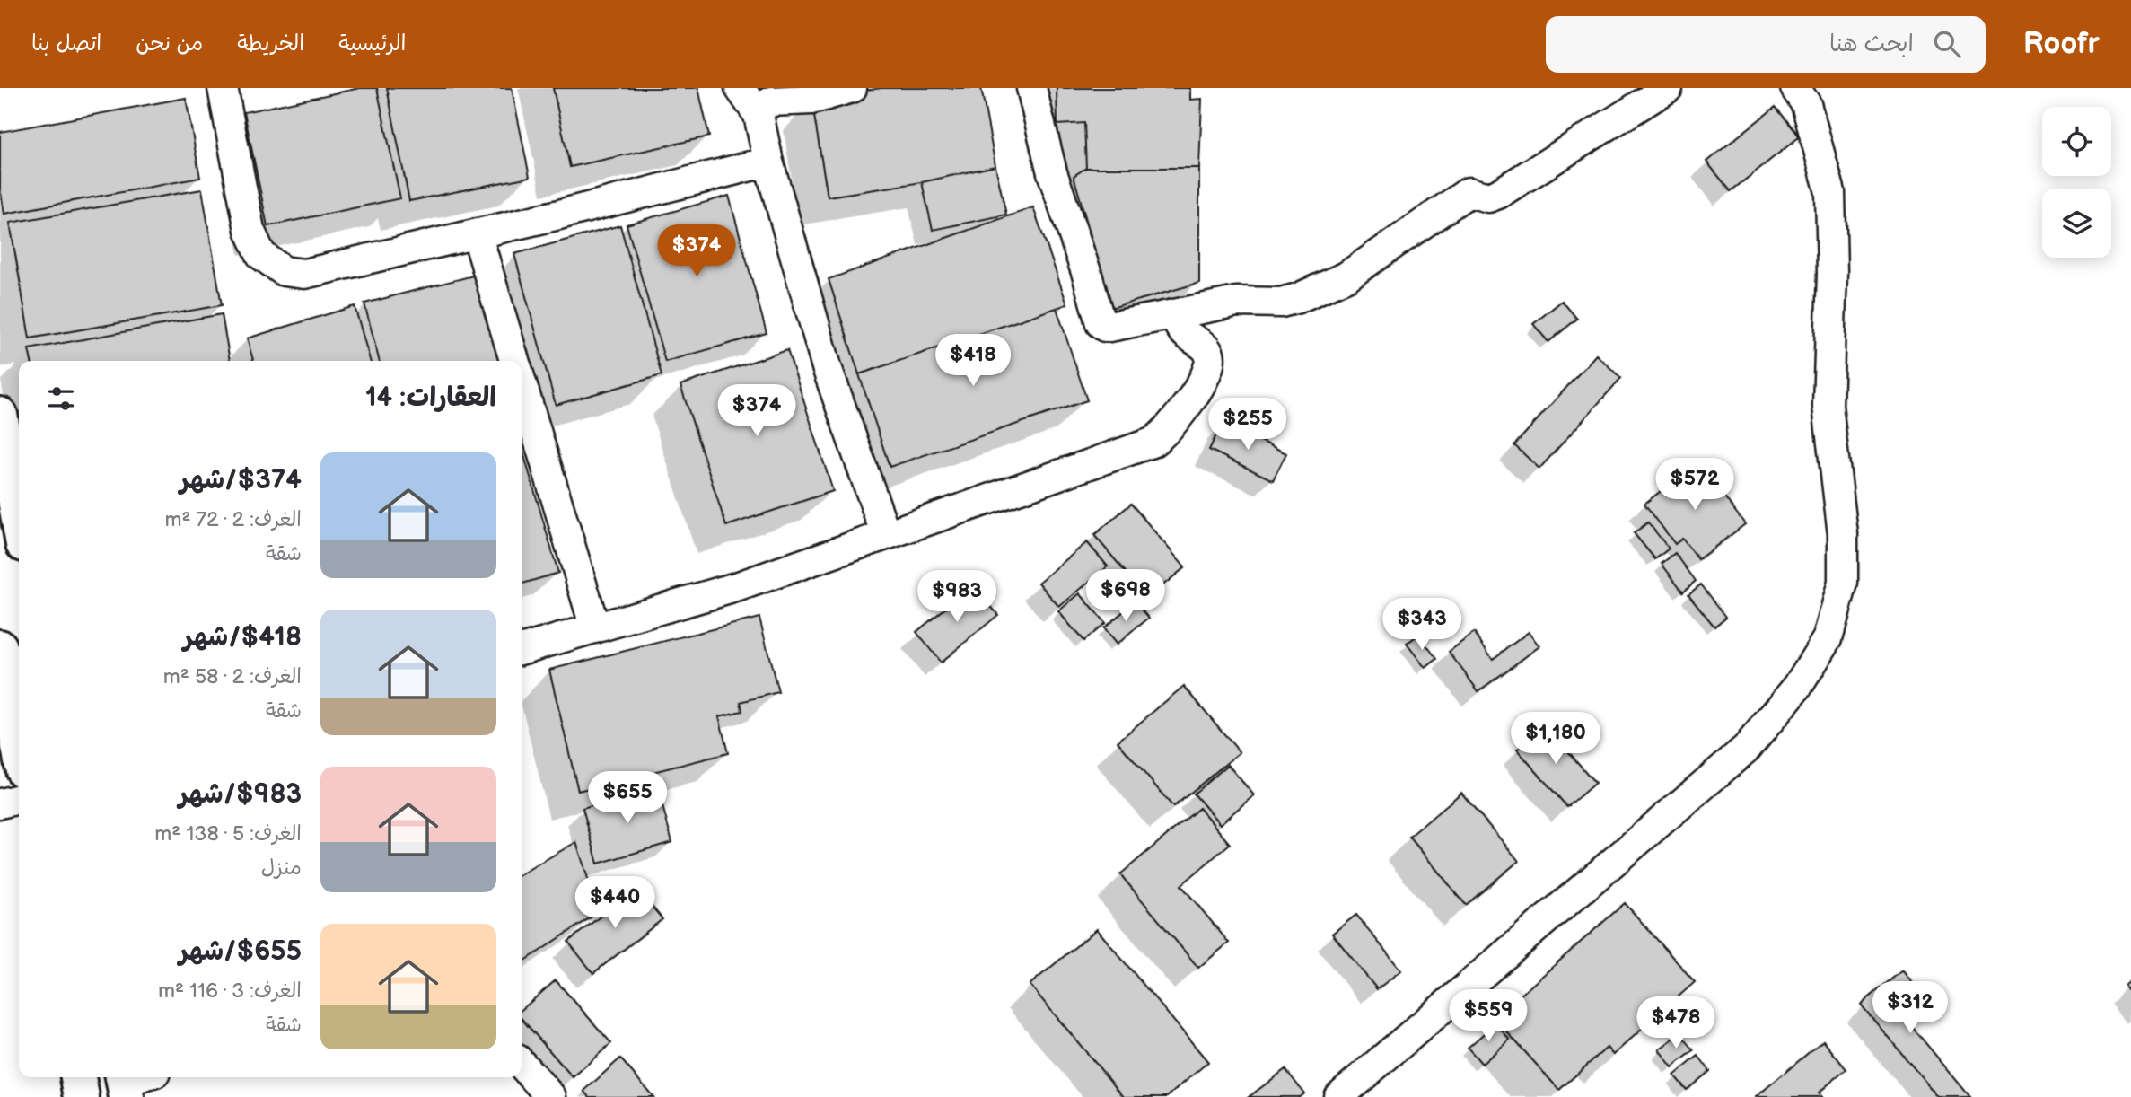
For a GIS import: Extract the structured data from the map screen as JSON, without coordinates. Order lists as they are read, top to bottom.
{
  "page": {
    "header": "Roofr",
    "search": "ابحث هنا",
    "nav": [
      "الرئيسية",
      "الخريطة",
      "من نحن",
      "اتصل بنا"
    ],
    "price": [
      "$374",
      "$418",
      "$374",
      "$255",
      "$572",
      "$698",
      "$983",
      "$343",
      "$1,180",
      "$655",
      "$440",
      "$312",
      "$559",
      "$478"
    ],
    "heading": "العقارات: 14",
    "list": [
      {
        "name": "$374/شهر",
        "note": "الغرف: 2 · 72 m² · شقة"
      },
      {
        "name": "$418/شهر",
        "note": "الغرف: 2 · 58 m² · شقة"
      },
      {
        "name": "$983/شهر",
        "note": "الغرف: 5 · 138 m² · منزل"
      },
      {
        "name": "$655/شهر",
        "note": "الغرف: 3 · 116 m² · شقة"
      }
    ]
  }
}
